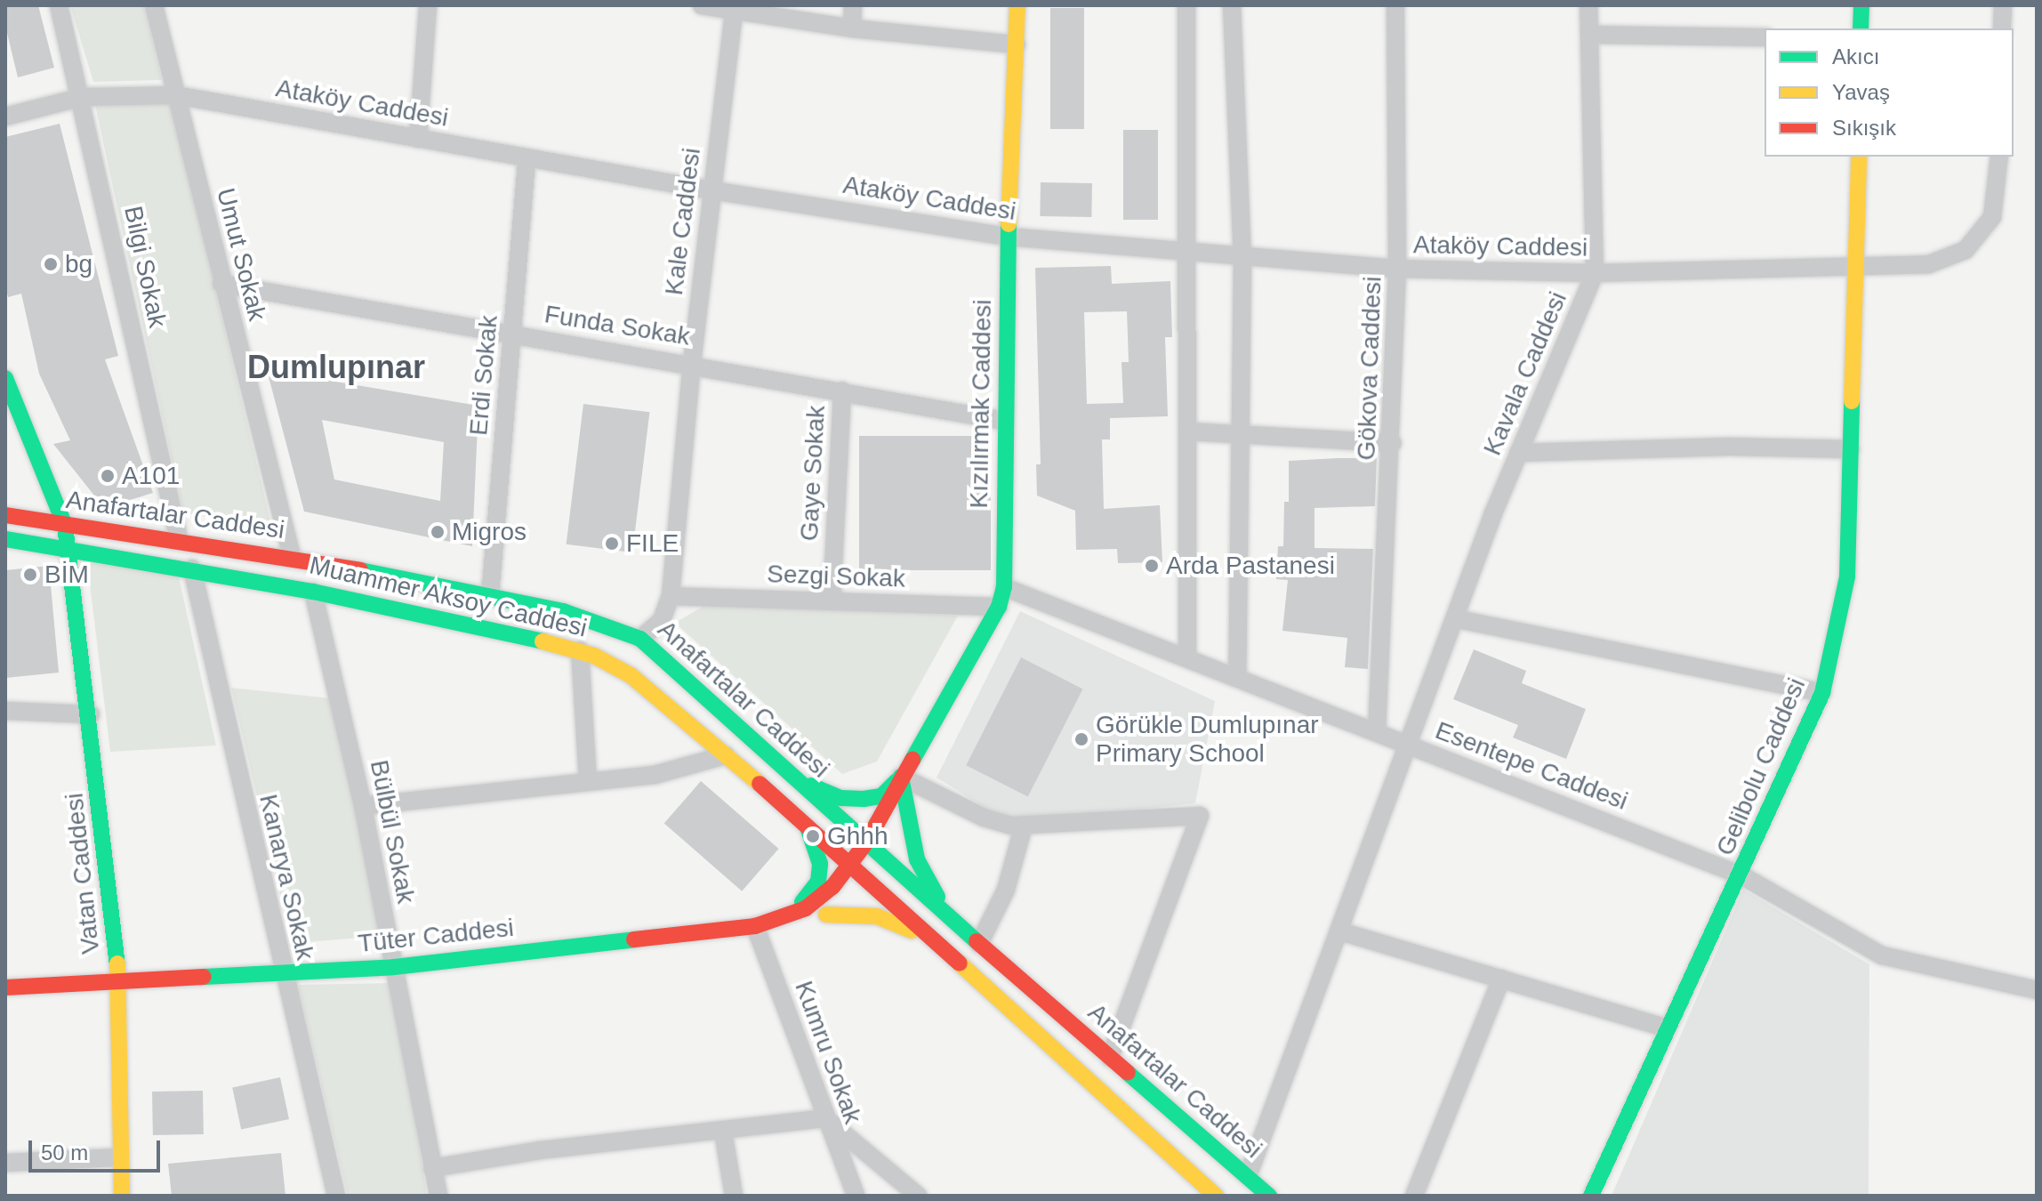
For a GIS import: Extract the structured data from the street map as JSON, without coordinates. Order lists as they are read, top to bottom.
{
  "streets": {
    "street": [
      "Ataköy Caddesi",
      "Kale Caddesi",
      "Umut Sokak",
      "Bilgi Sokak",
      "Funda Sokak",
      "Gökova Caddesi",
      "Kavala Caddesi",
      "Erdi Sokak",
      "Kızılırmak Caddesi",
      "Gaye Sokak",
      "Anafartalar Caddesi",
      "Sezgi Sokak",
      "Muammer Aksoy Caddesi",
      "Esentepe Caddesi",
      "Gelibolu Caddesi",
      "Bülbül Sokak",
      "Vatan Caddesi",
      "Kanarya Sokak",
      "Tüter Caddesi",
      "Kumru Sokak"
    ]
  },
  "crossings": [
    ["Ataköy Caddesi", "Kale Caddesi"],
    ["Ataköy Caddesi", "Umut Sokak"],
    ["Ataköy Caddesi", "Bilgi Sokak"],
    ["Ataköy Caddesi", "Gökova Caddesi"],
    ["Ataköy Caddesi", "Kavala Caddesi"],
    ["Ataköy Caddesi", "Erdi Sokak"],
    ["Ataköy Caddesi", "Kızılırmak Caddesi"],
    ["Ataköy Caddesi", "Gelibolu Caddesi"],
    ["Kale Caddesi", "Funda Sokak"],
    ["Kale Caddesi", "Anafartalar Caddesi"],
    ["Kale Caddesi", "Sezgi Sokak"],
    ["Umut Sokak", "Funda Sokak"],
    ["Umut Sokak", "Anafartalar Caddesi"],
    ["Bilgi Sokak", "Anafartalar Caddesi"],
    ["Funda Sokak", "Erdi Sokak"],
    ["Funda Sokak", "Kızılırmak Caddesi"],
    ["Funda Sokak", "Gaye Sokak"],
    ["Gökova Caddesi", "Esentepe Caddesi"],
    ["Kavala Caddesi", "Anafartalar Caddesi"],
    ["Kavala Caddesi", "Esentepe Caddesi"],
    ["Erdi Sokak", "Anafartalar Caddesi"],
    ["Kızılırmak Caddesi", "Anafartalar Caddesi"],
    ["Kızılırmak Caddesi", "Sezgi Sokak"],
    ["Kızılırmak Caddesi", "Esentepe Caddesi"],
    ["Kızılırmak Caddesi", "Tüter Caddesi"],
    ["Gaye Sokak", "Sezgi Sokak"],
    ["Anafartalar Caddesi", "Vatan Caddesi"],
    ["Anafartalar Caddesi", "Tüter Caddesi"],
    ["Muammer Aksoy Caddesi", "Bülbül Sokak"],
    ["Muammer Aksoy Caddesi", "Vatan Caddesi"],
    ["Muammer Aksoy Caddesi", "Kanarya Sokak"],
    ["Muammer Aksoy Caddesi", "Tüter Caddesi"],
    ["Esentepe Caddesi", "Gelibolu Caddesi"],
    ["Bülbül Sokak", "Tüter Caddesi"],
    ["Vatan Caddesi", "Tüter Caddesi"],
    ["Kanarya Sokak", "Tüter Caddesi"],
    ["Tüter Caddesi", "Kumru Sokak"]
  ],
  "districts": ["Dumlupınar"],
  "places": [
    "bg",
    "A101",
    "Migros",
    "FILE",
    "Arda Pastanesi",
    "BİM",
    "Görükle Dumlupınar Primary School",
    "Ghhh"
  ],
  "legend": ["Akıcı", "Yavaş", "Sıkışık"],
  "scale_bar": "50 m"
}
